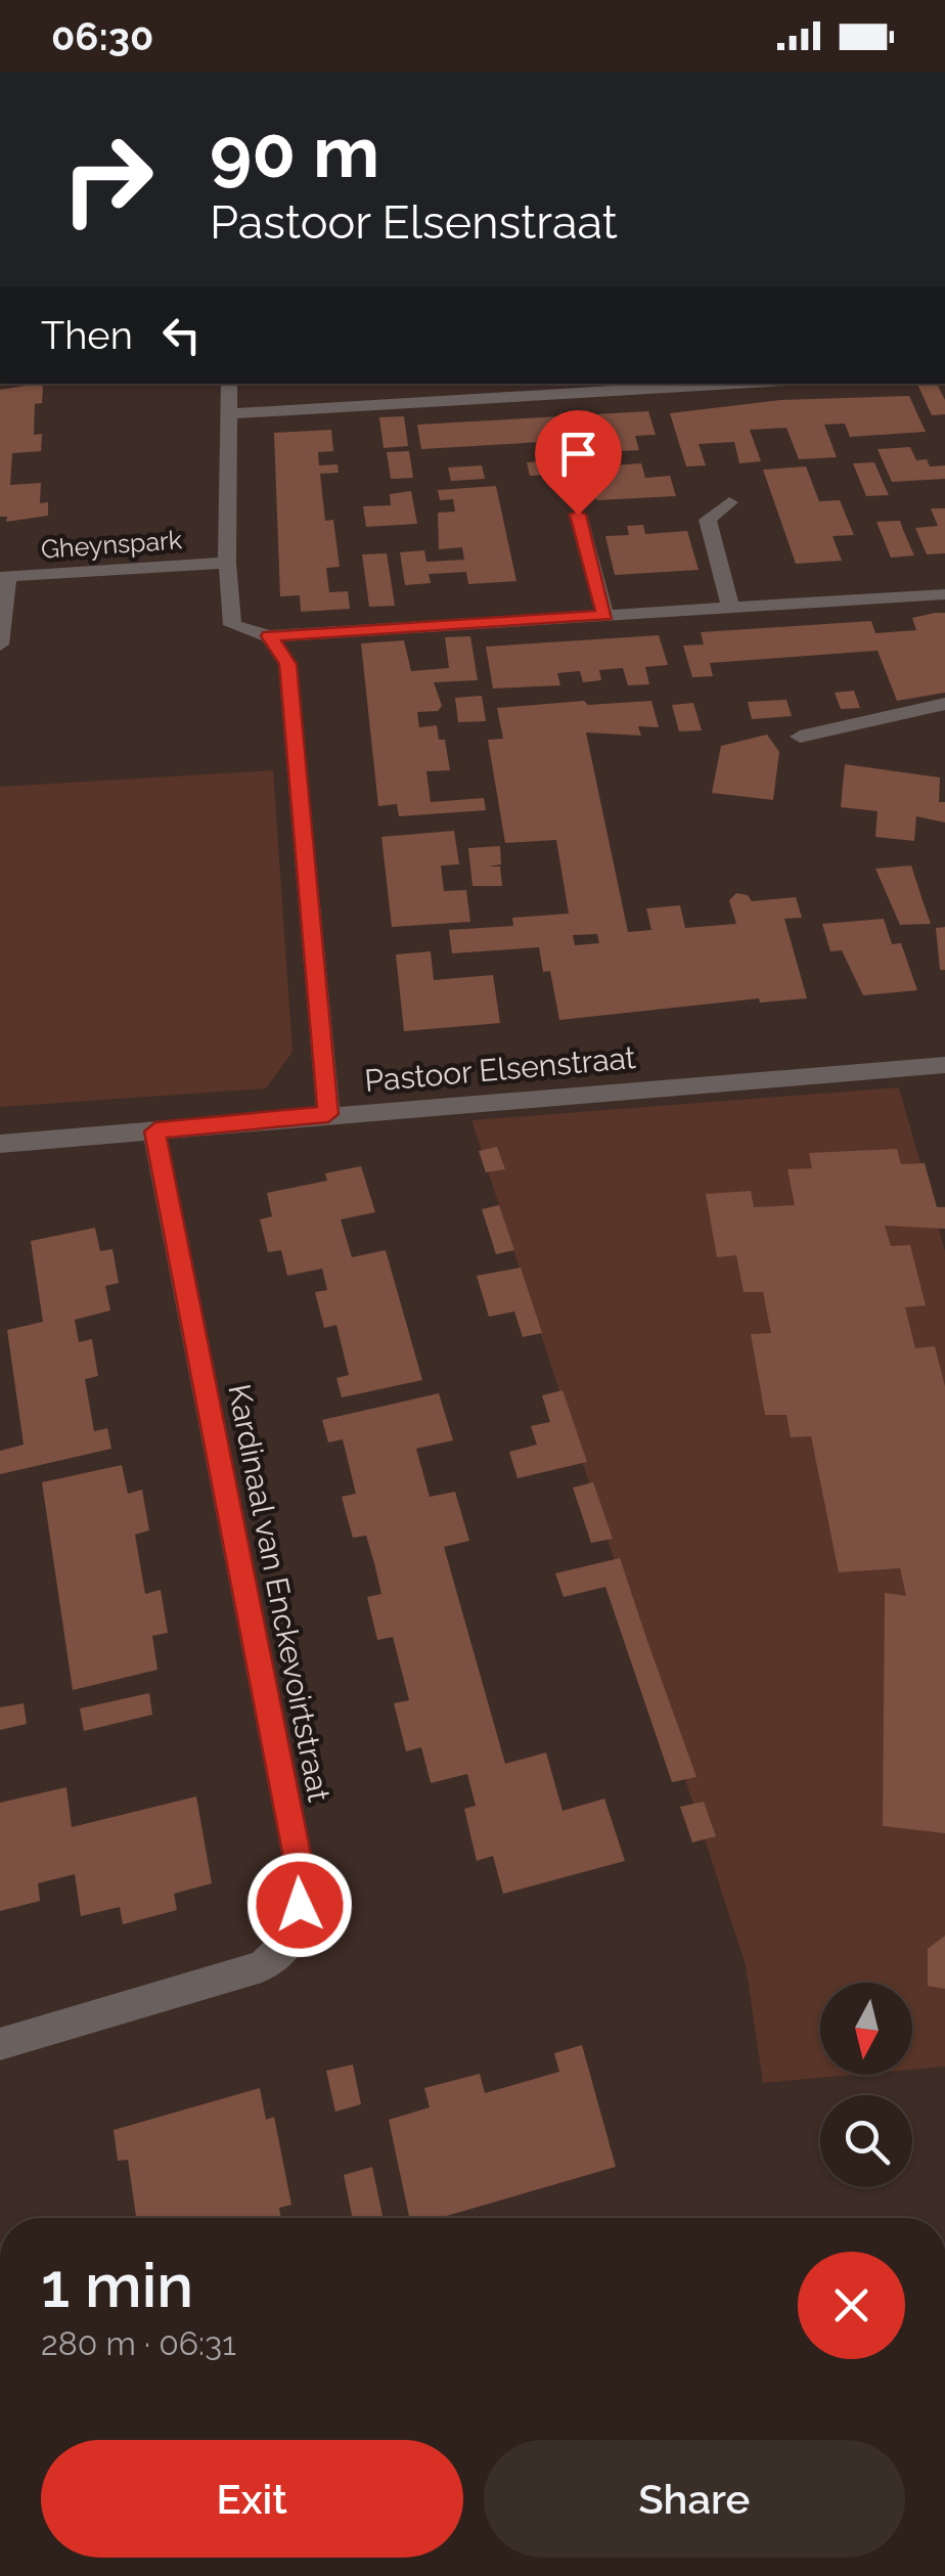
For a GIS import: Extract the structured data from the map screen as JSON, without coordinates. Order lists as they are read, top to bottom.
{
  "streets": {
    "street": ["Gheynspark", "Pastoor Elsenstraat", "Kardinaal van Enckevoirtstraat"]
  },
  "crossings": [
    ["Pastoor Elsenstraat", "Kardinaal van Enckevoirtstraat"]
  ],
  "north": "bottom",
  "page": {
    "status": "06:30",
    "turn": ["90 m", "Pastoor Elsenstraat"],
    "then": "Then",
    "heading": ["1 min", "280 m · 06:31"],
    "buttons": ["Exit", "Share"]
  }
}
